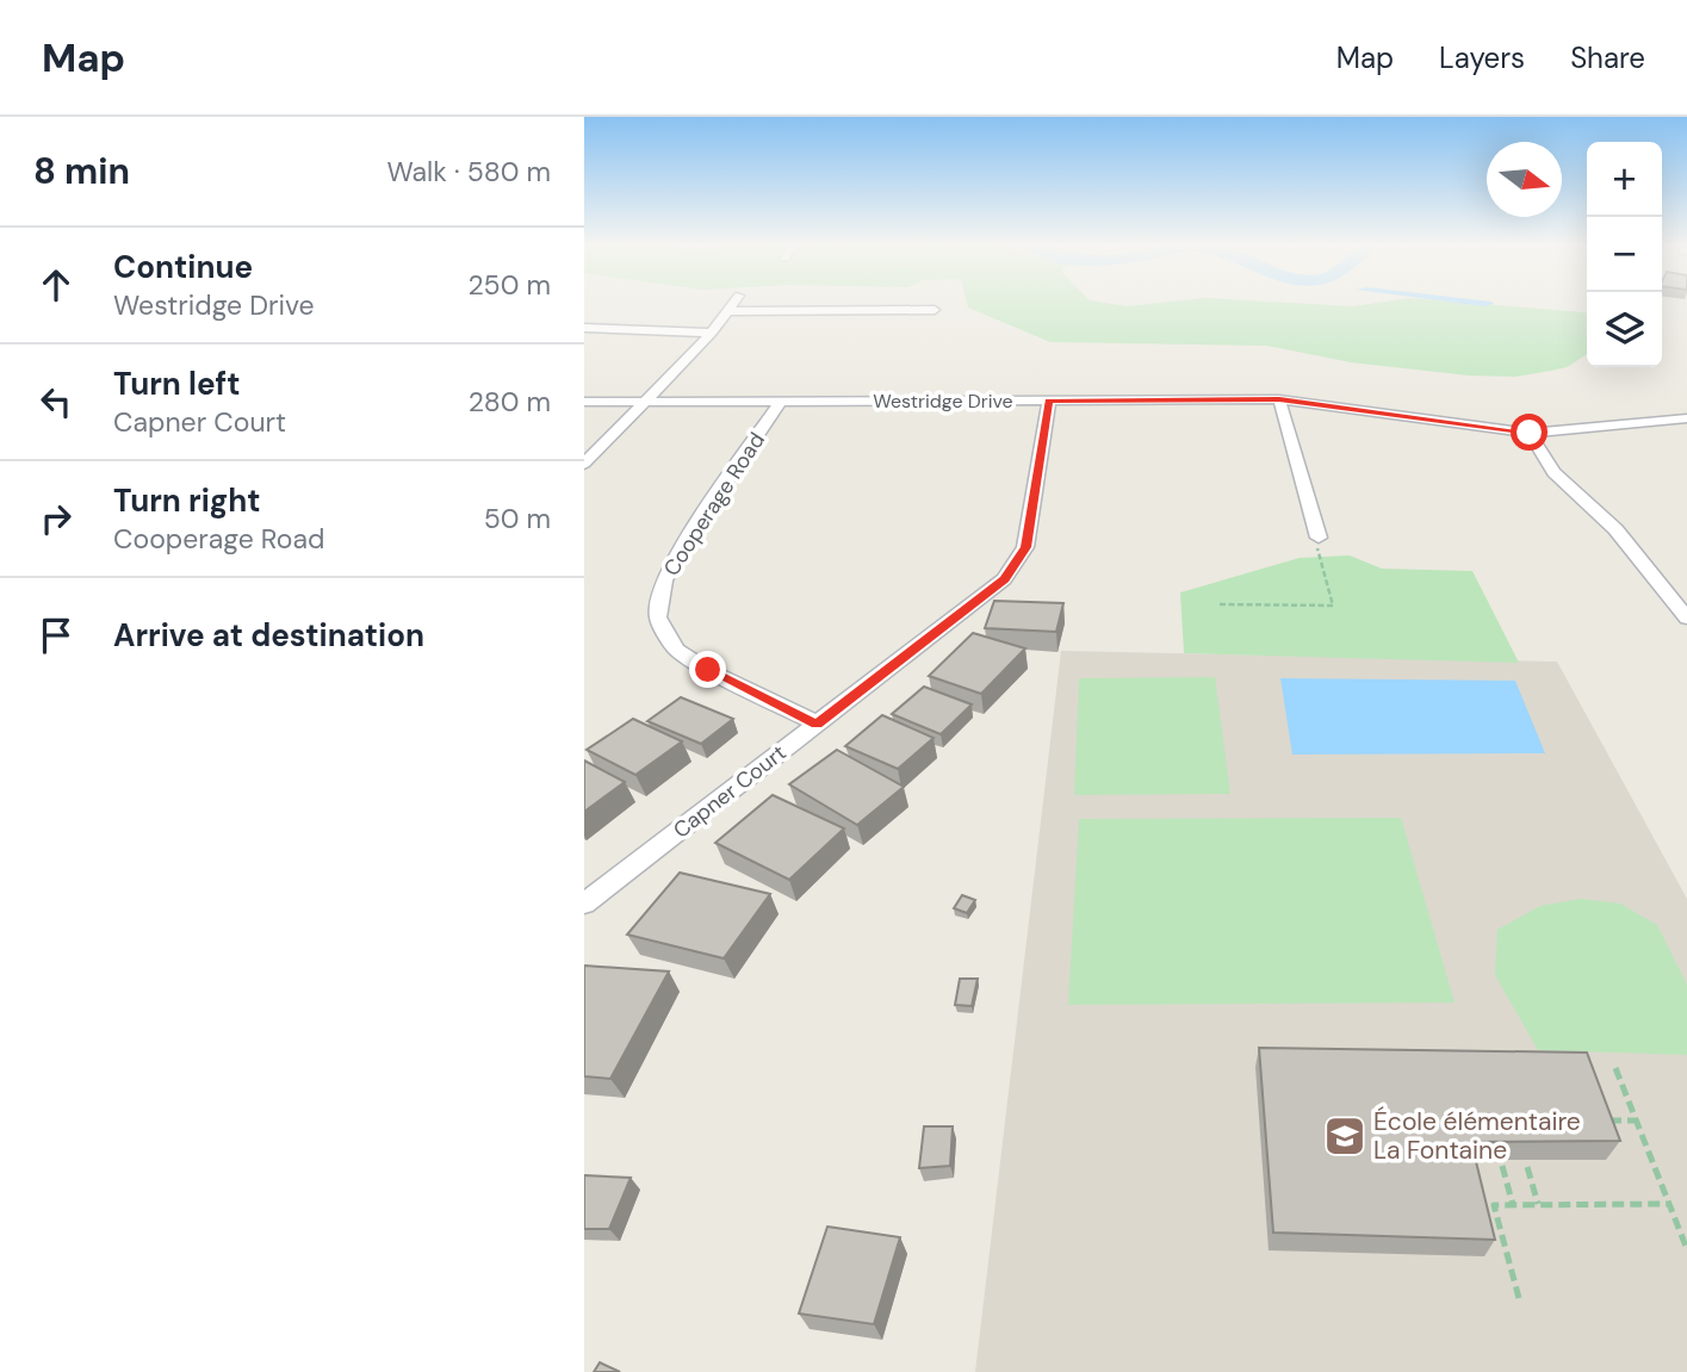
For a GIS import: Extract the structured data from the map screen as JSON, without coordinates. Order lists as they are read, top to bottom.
{
  "streets": {
    "street": ["Westridge Drive", "Cooperage Road", "Capner Court"]
  },
  "crossings": [
    ["Westridge Drive", "Cooperage Road"],
    ["Westridge Drive", "Capner Court"],
    ["Cooperage Road", "Capner Court"]
  ],
  "places": {
    "school or university": ["École élémentaire La Fontaine"]
  },
  "north": "right",
  "page": {
    "header": "Map",
    "nav": ["Map", "Layers", "Share"],
    "heading": ["8 min", "Walk · 580 m"],
    "map_buttons": ["+", "−"],
    "list": [
      ["Continue", "Westridge Drive", "250 m"],
      ["Turn left", "Capner Court", "280 m"],
      ["Turn right", "Cooperage Road", "50 m"],
      "Arrive at destination"
    ]
  }
}
